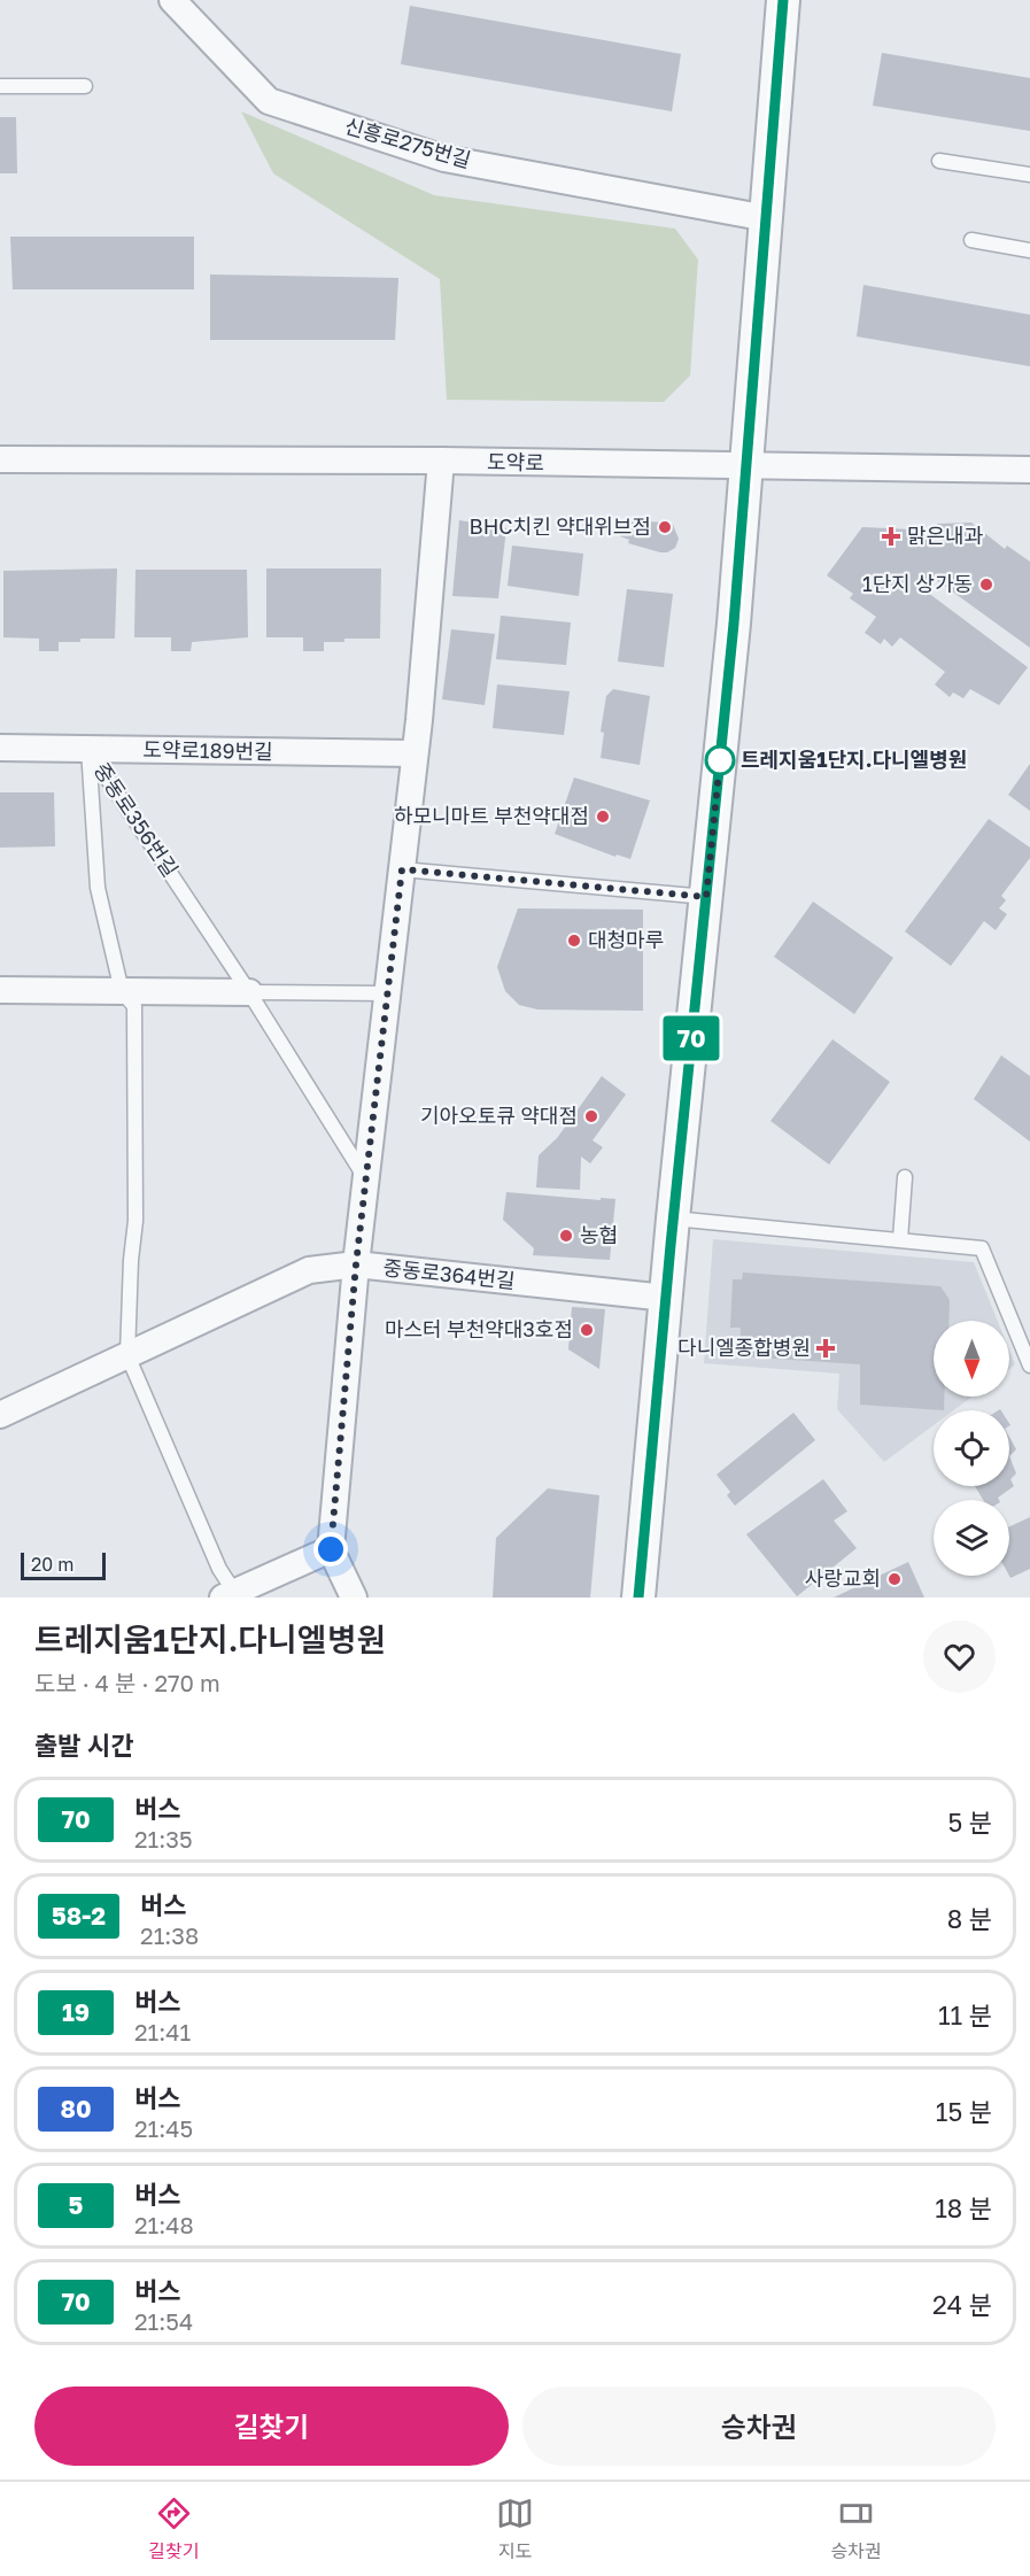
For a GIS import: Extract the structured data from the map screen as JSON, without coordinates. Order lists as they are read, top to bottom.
{
  "streets": {
    "street": [
      "신흥로275번길",
      "도약로",
      "도약로189번길",
      "중동로364번길"
    ],
    "lane": ["중동로356번길"]
  },
  "crossings": [
    ["도약로189번길", "중동로356번길"]
  ],
  "places": {
    "other": [
      "BHC치킨 약대위브점",
      "1단지 상가동",
      "트레지움1단지.다니엘병원",
      "하모니마트 부천약대점",
      "대청마루",
      "기아오토큐 약대점",
      "농협",
      "마스터 부천약대3호점",
      "사랑교회"
    ],
    "health": ["맑은내과", "다니엘종합병원"]
  },
  "lines": ["bus line 70"],
  "scale_bar": "20 m",
  "north": "bottom",
  "page": {
    "on_map": "70",
    "scale": "20 m",
    "heading": [
      ["트레지움1단지.다니엘병원", "도보 · 4 분 · 270 m"],
      "출발 시간"
    ],
    "list": [
      {
        "mark": "70",
        "name": "버스",
        "note": "21:35",
        "value": "5 분"
      },
      {
        "mark": "58-2",
        "name": "버스",
        "note": "21:38",
        "value": "8 분"
      },
      {
        "mark": "19",
        "name": "버스",
        "note": "21:41",
        "value": "11 분"
      },
      {
        "mark": "80",
        "name": "버스",
        "note": "21:45",
        "value": "15 분"
      },
      {
        "mark": "5",
        "name": "버스",
        "note": "21:48",
        "value": "18 분"
      },
      {
        "mark": "70",
        "name": "버스",
        "note": "21:54",
        "value": "24 분"
      }
    ],
    "buttons": ["길찾기", "승차권"],
    "tabs": ["길찾기", "지도", "승차권"]
  }
}
